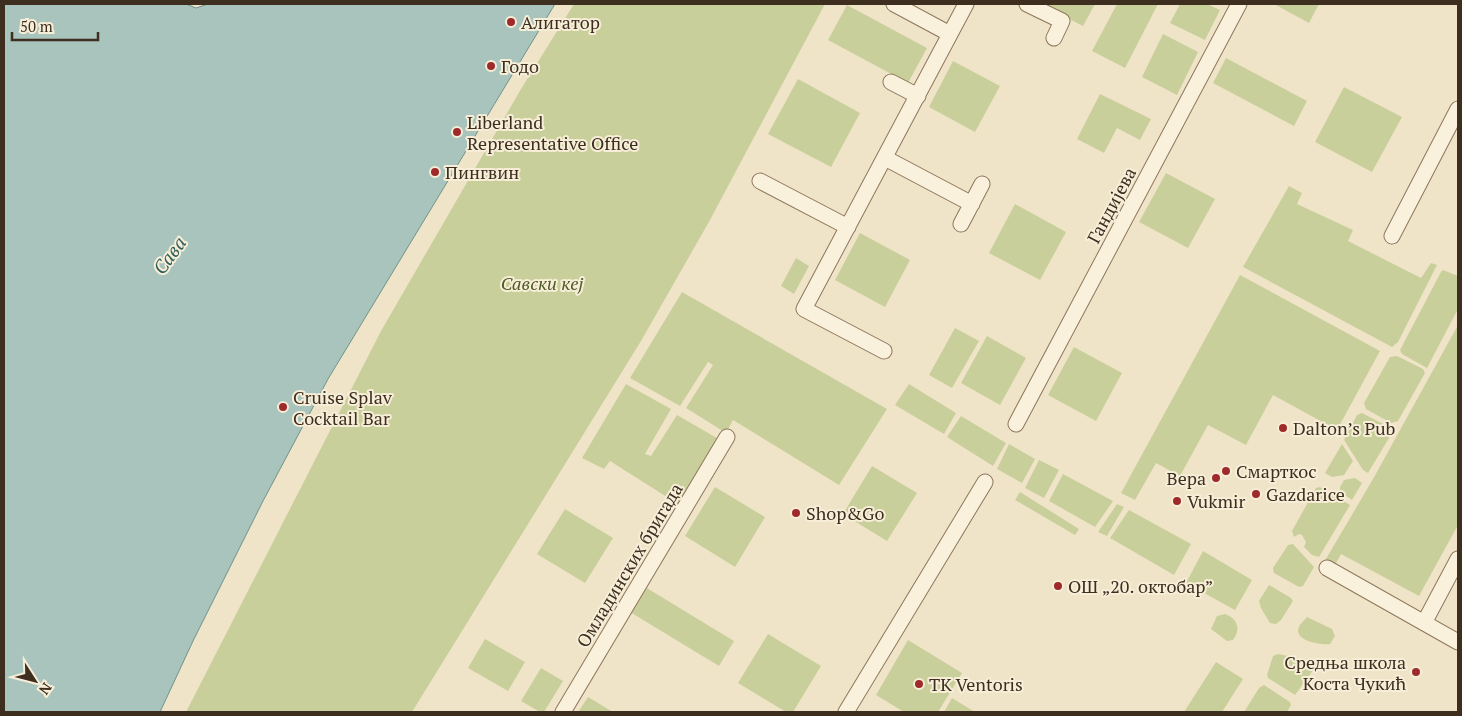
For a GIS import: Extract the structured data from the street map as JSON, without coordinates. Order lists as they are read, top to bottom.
{
  "streets": {
    "street": ["Гандијева", "Омладинских бригада"]
  },
  "water": ["Сава"],
  "parks": ["Савски кеј"],
  "places": [
    "Алигатор",
    "Годо",
    "Liberland Representative Office",
    "Пингвин",
    "Cruise Splav Cocktail Bar",
    "Dalton’s Pub",
    "Смарткос",
    "Вера",
    "Gazdarice",
    "Vukmir",
    "Shop&Go",
    "ОШ „20. октобар”",
    "Средња школа Коста Чукић",
    "TK Ventoris"
  ],
  "scale_bar": "50 m",
  "north": "bottom right"
}
